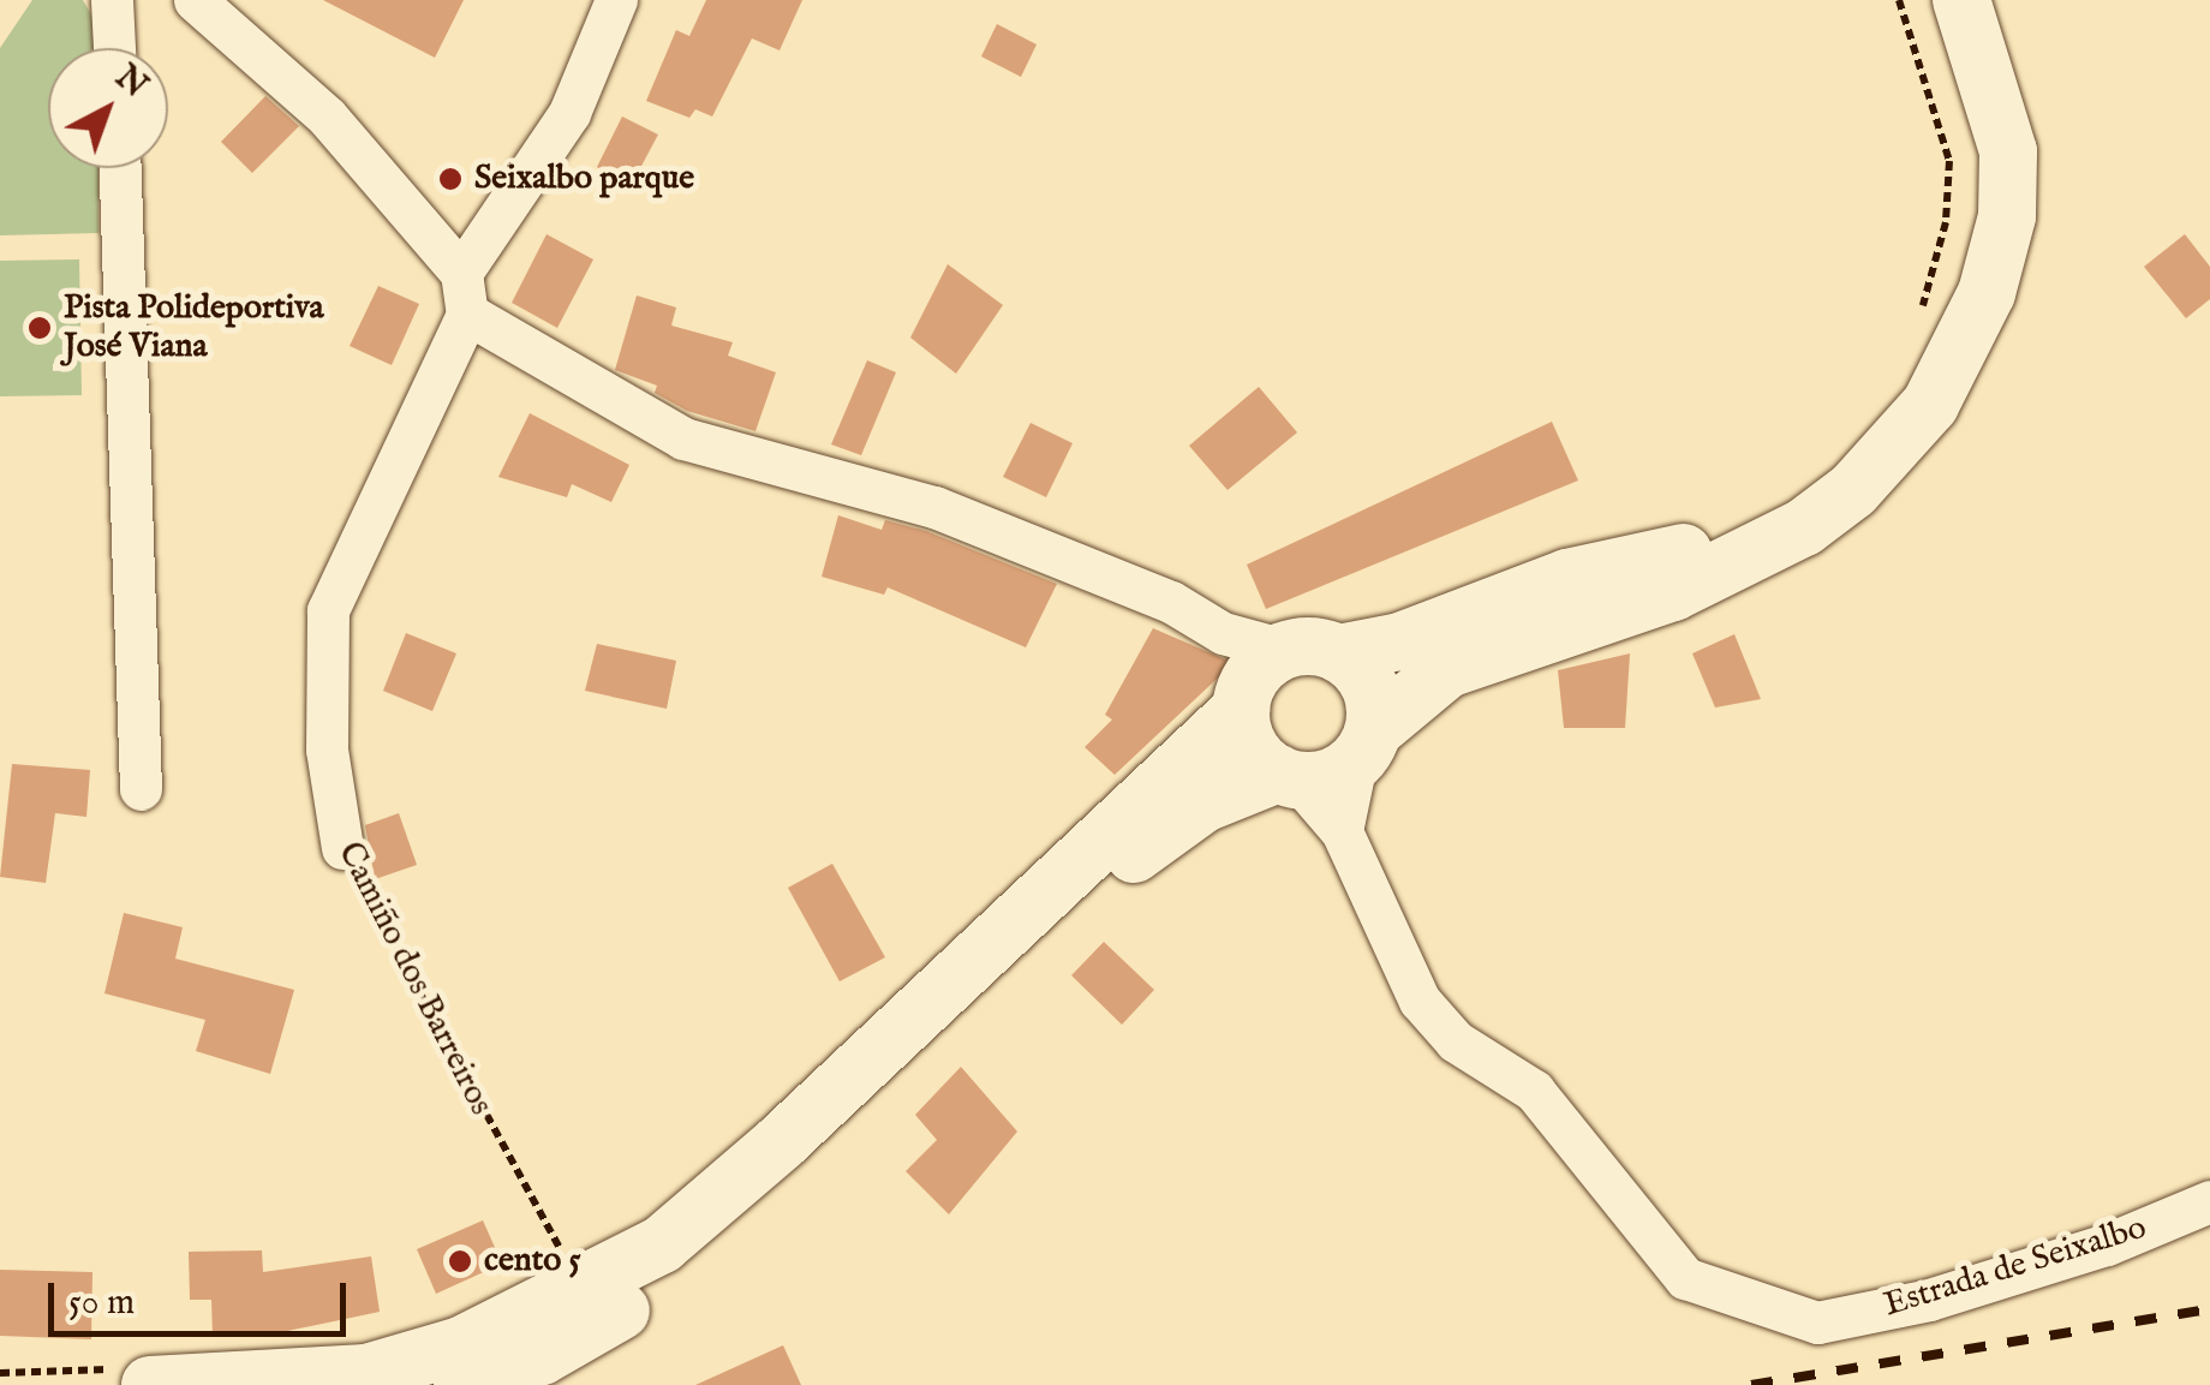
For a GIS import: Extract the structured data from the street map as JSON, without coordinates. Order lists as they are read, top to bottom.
{
  "streets": {
    "street": ["Camiño dos Barreiros", "Estrada de Seixalbo"]
  },
  "places": ["Seixalbo parque", "Pista Polideportiva José Viana", "cento 5"],
  "scale_bar": "50 m",
  "north": "top right"
}
